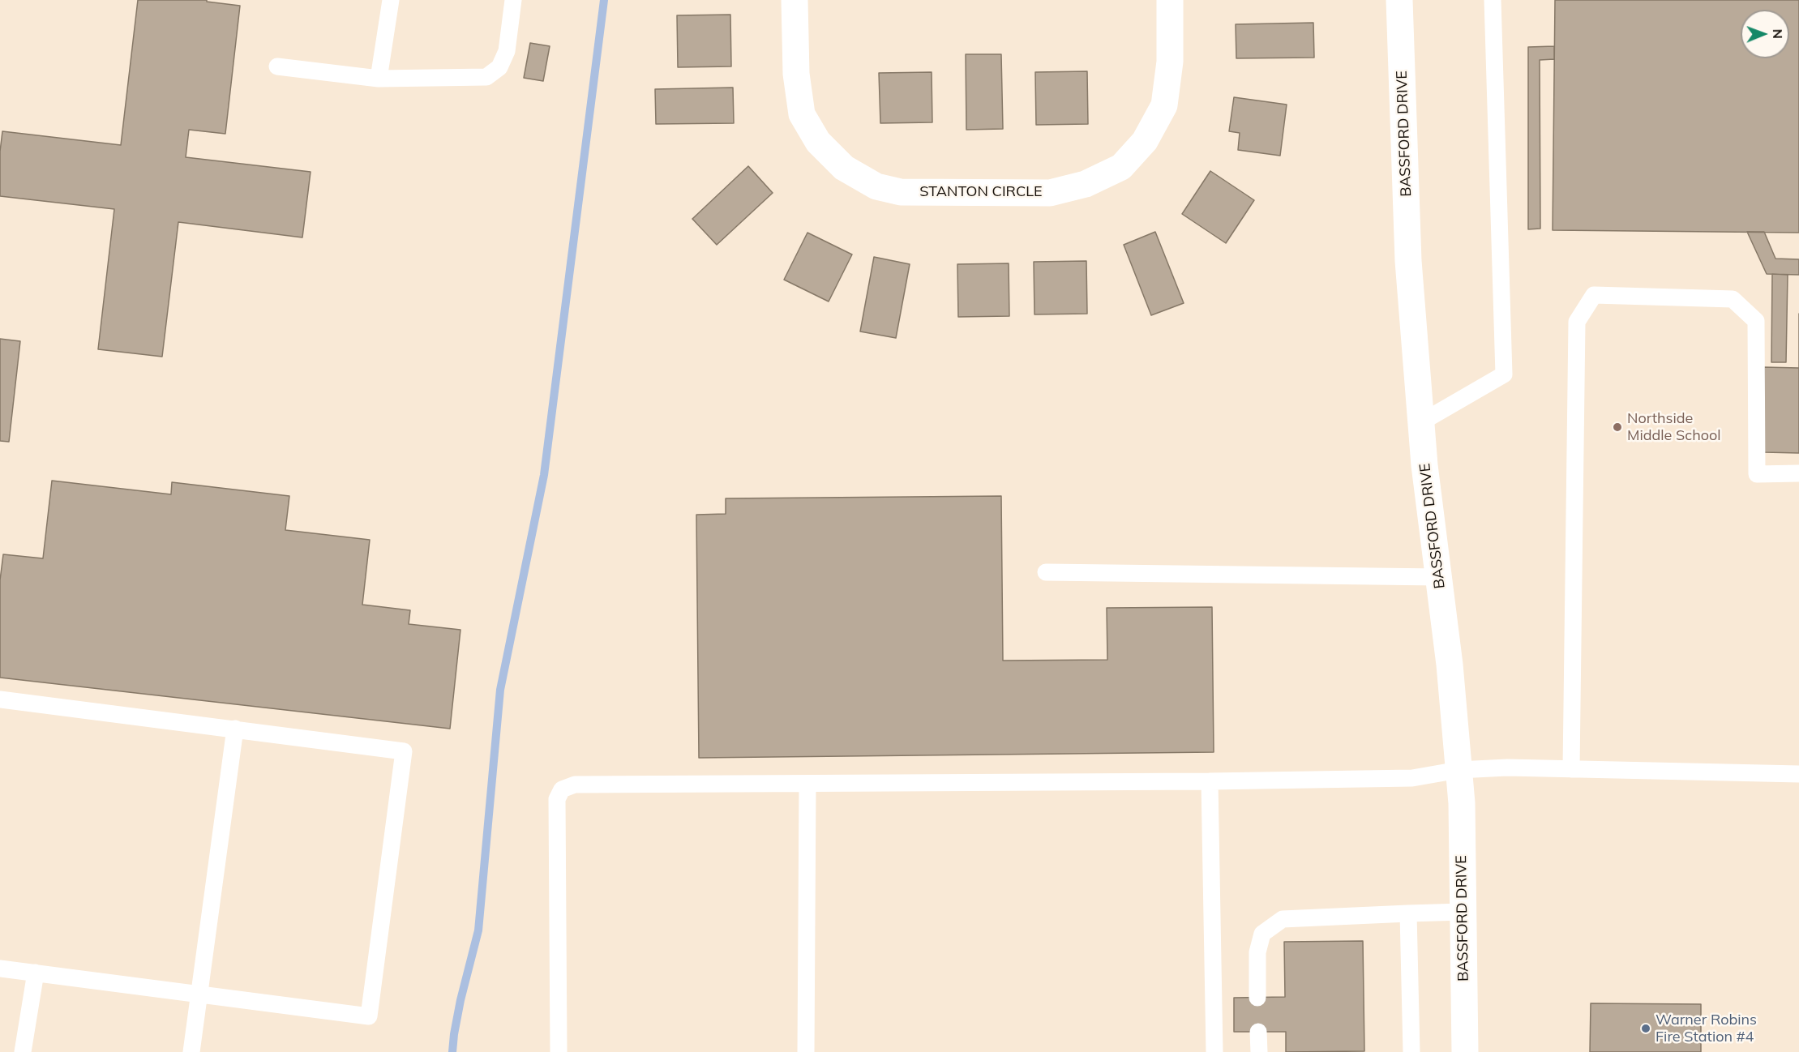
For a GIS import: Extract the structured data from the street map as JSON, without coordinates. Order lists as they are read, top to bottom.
{
  "streets": {
    "street": ["BASSFORD DRIVE", "STANTON CIRCLE"]
  },
  "places": ["Northside Middle School", "Warner Robins Fire Station #4"],
  "north": "right"
}
